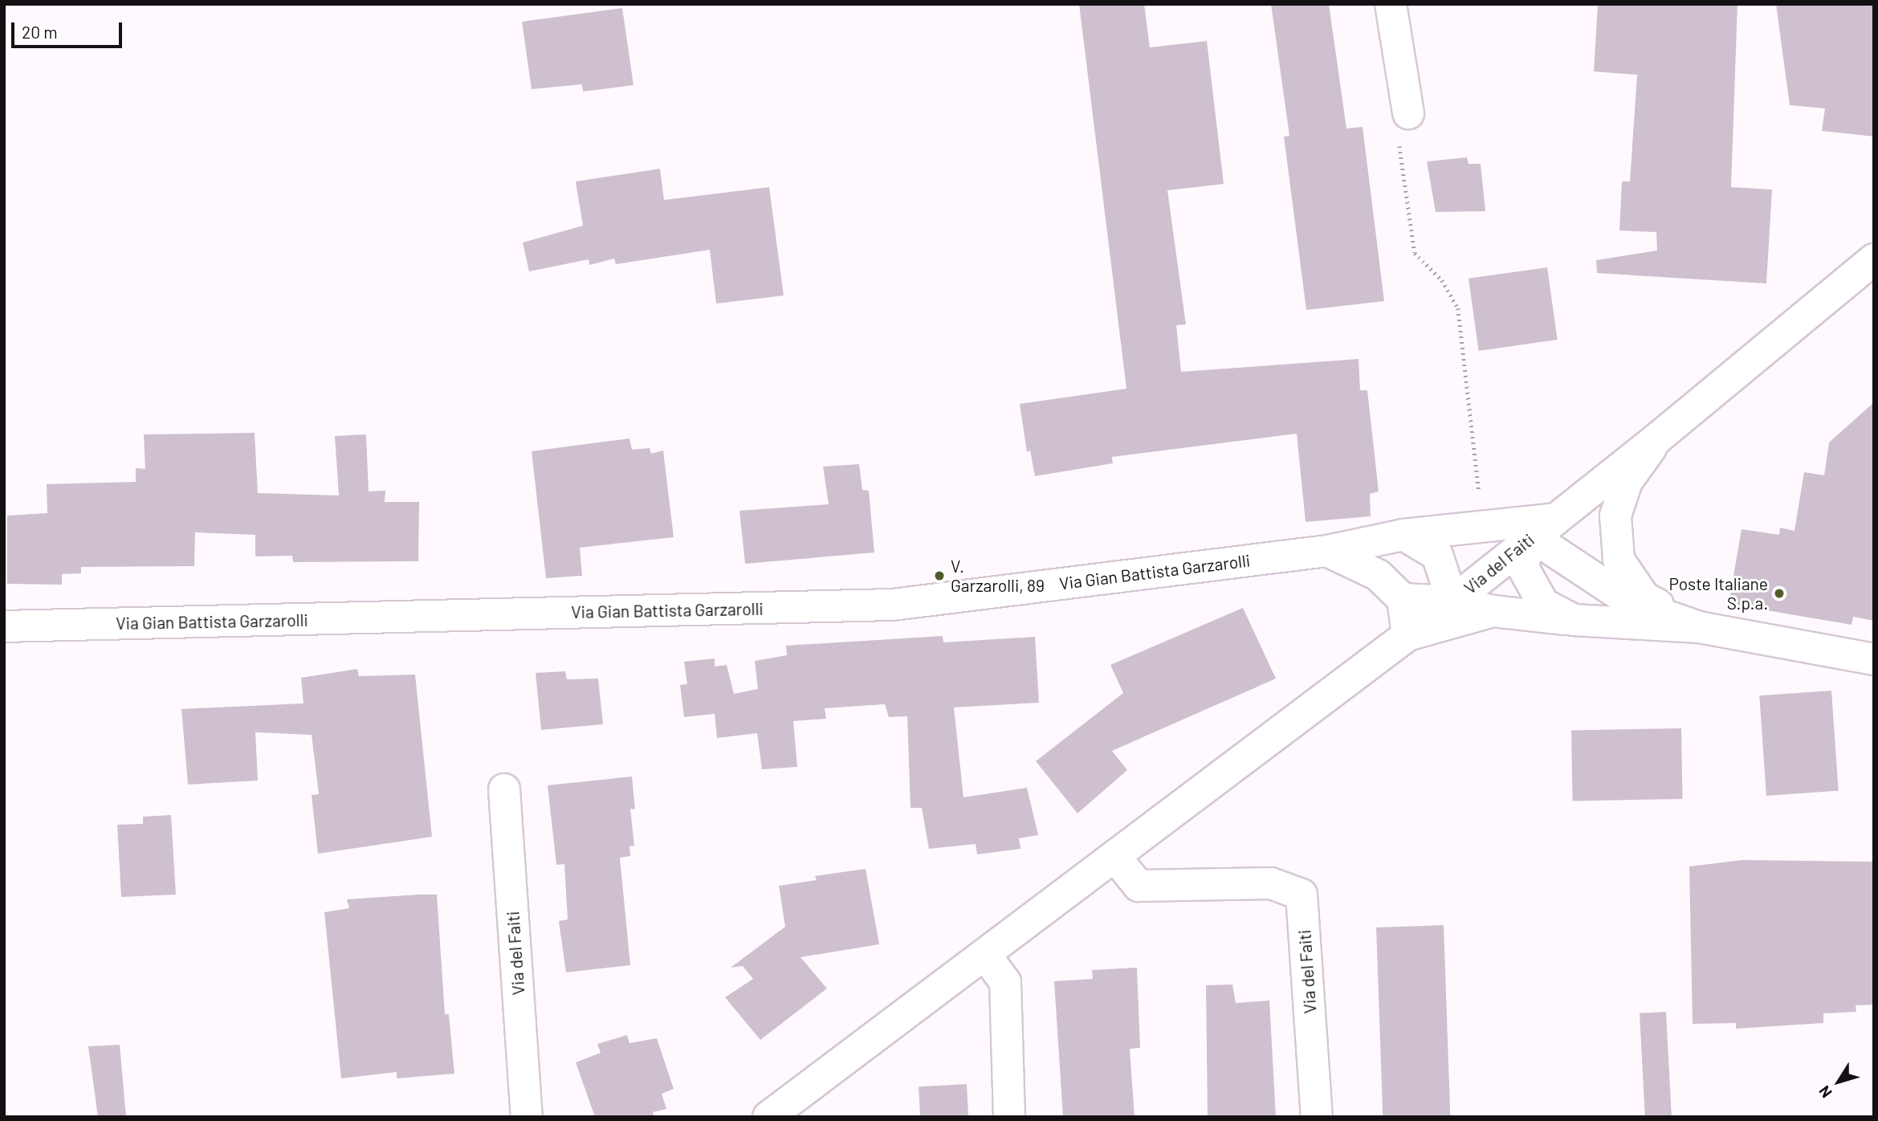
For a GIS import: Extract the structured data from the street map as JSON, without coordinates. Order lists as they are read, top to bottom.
{
  "streets": {
    "street": ["Via del Faiti", "Via Gian Battista Garzarolli"]
  },
  "crossings": [
    ["Via del Faiti", "Via Gian Battista Garzarolli"]
  ],
  "places": ["V. Garzarolli, 89", "Poste Italiane S.p.a."],
  "scale_bar": "20 m",
  "north": "bottom left"
}
